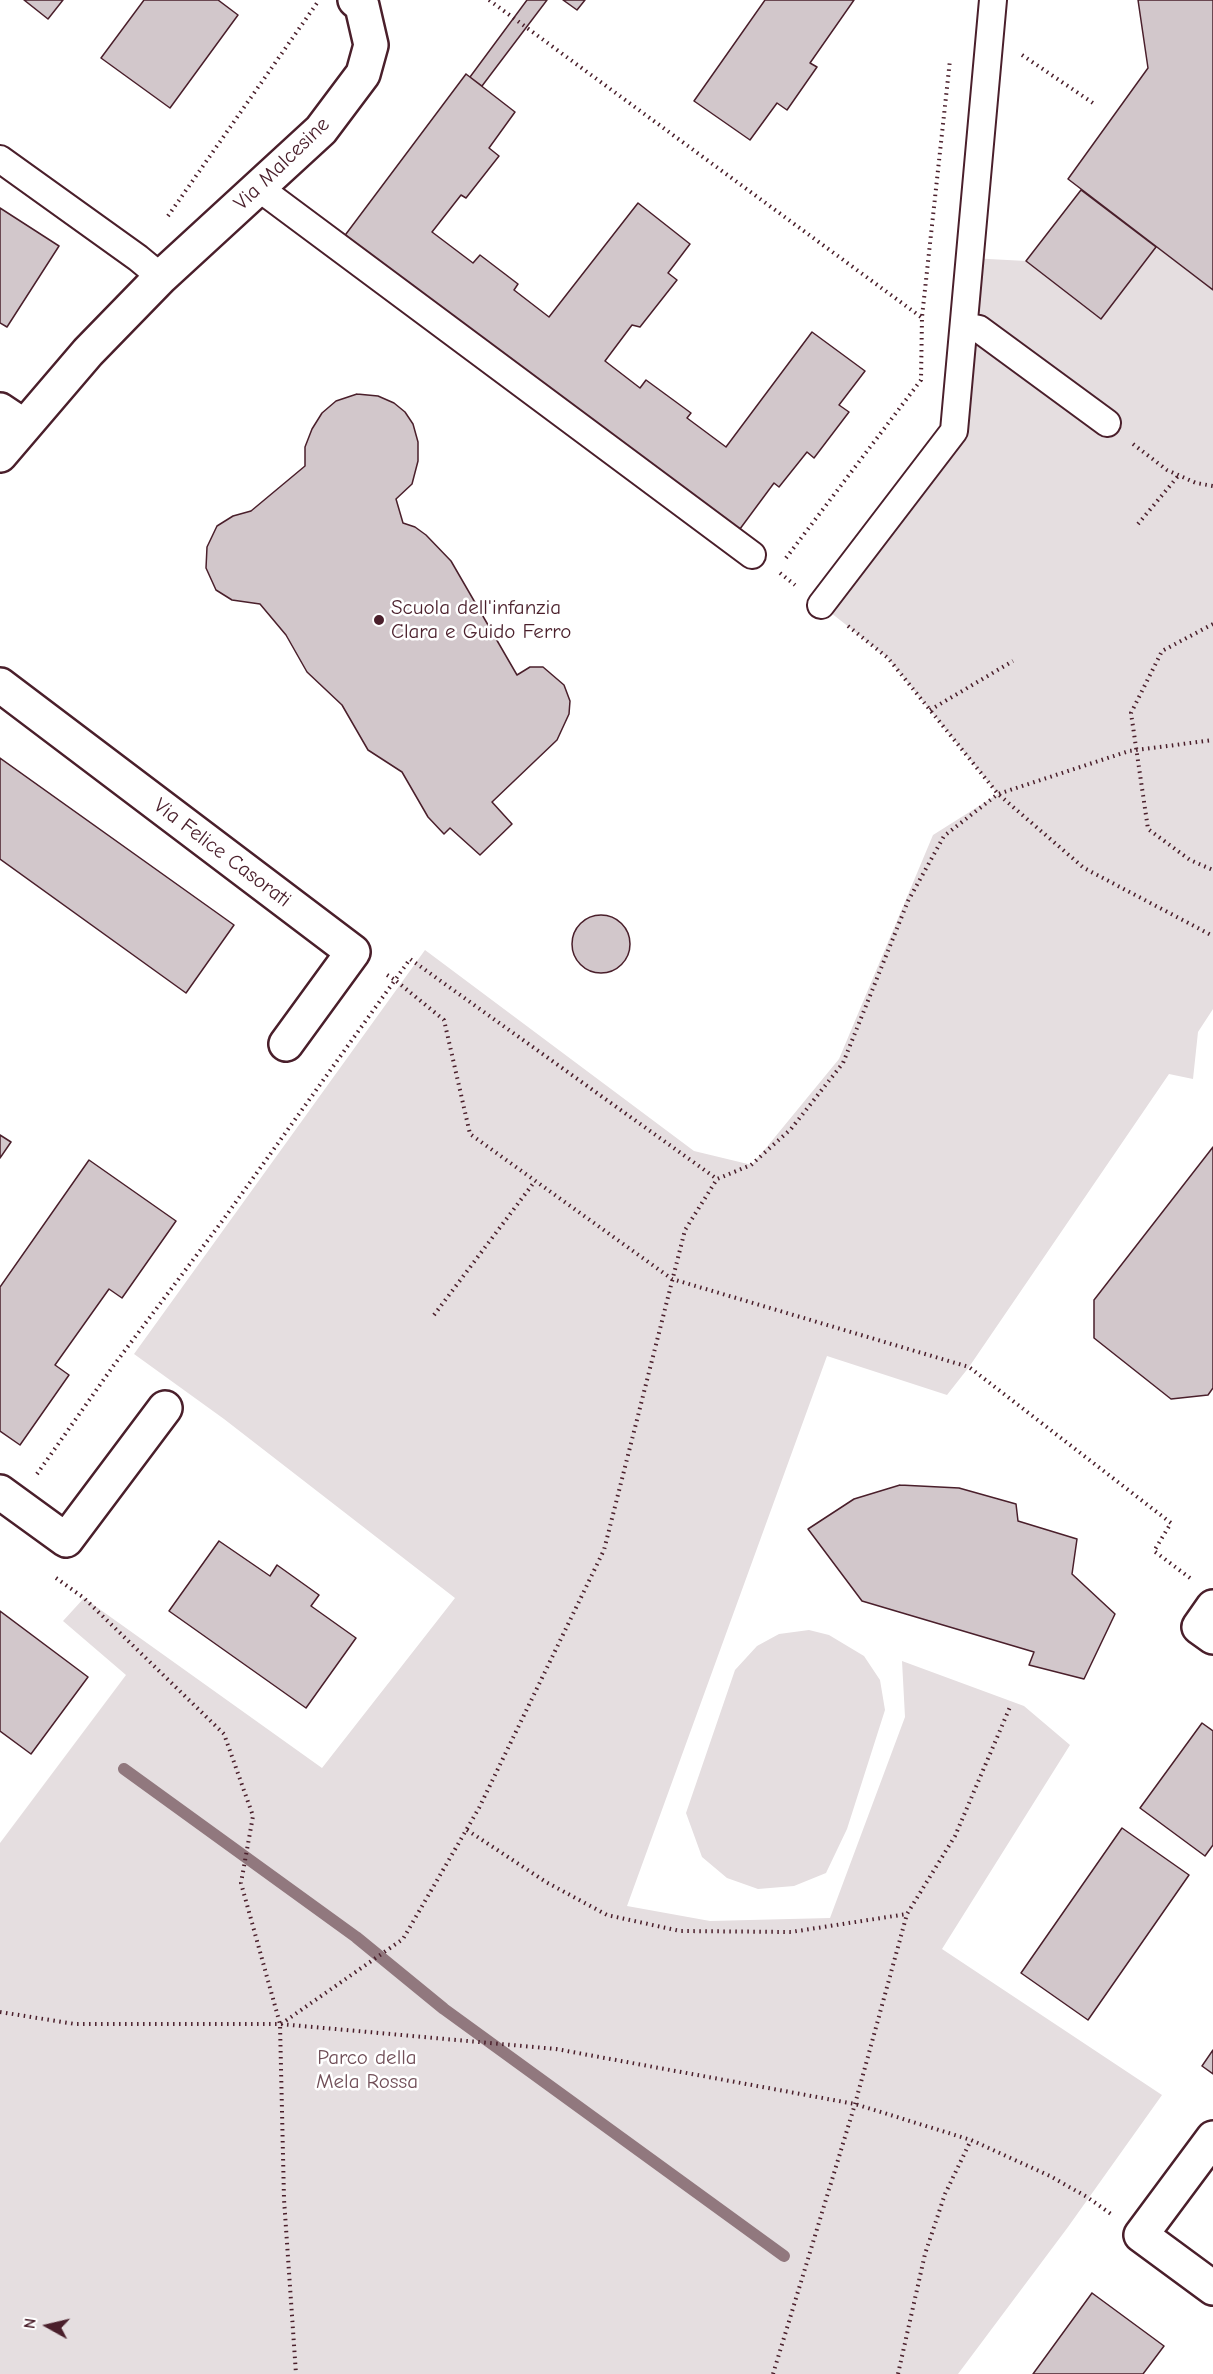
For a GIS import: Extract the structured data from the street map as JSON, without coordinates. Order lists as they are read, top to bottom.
{
  "streets": {
    "street": ["Via Malcesine", "Via Felice Casorati"]
  },
  "parks": ["Parco della Mela Rossa"],
  "places": ["Scuola dell'infanzia Clara e Guido Ferro"],
  "north": "left"
}
